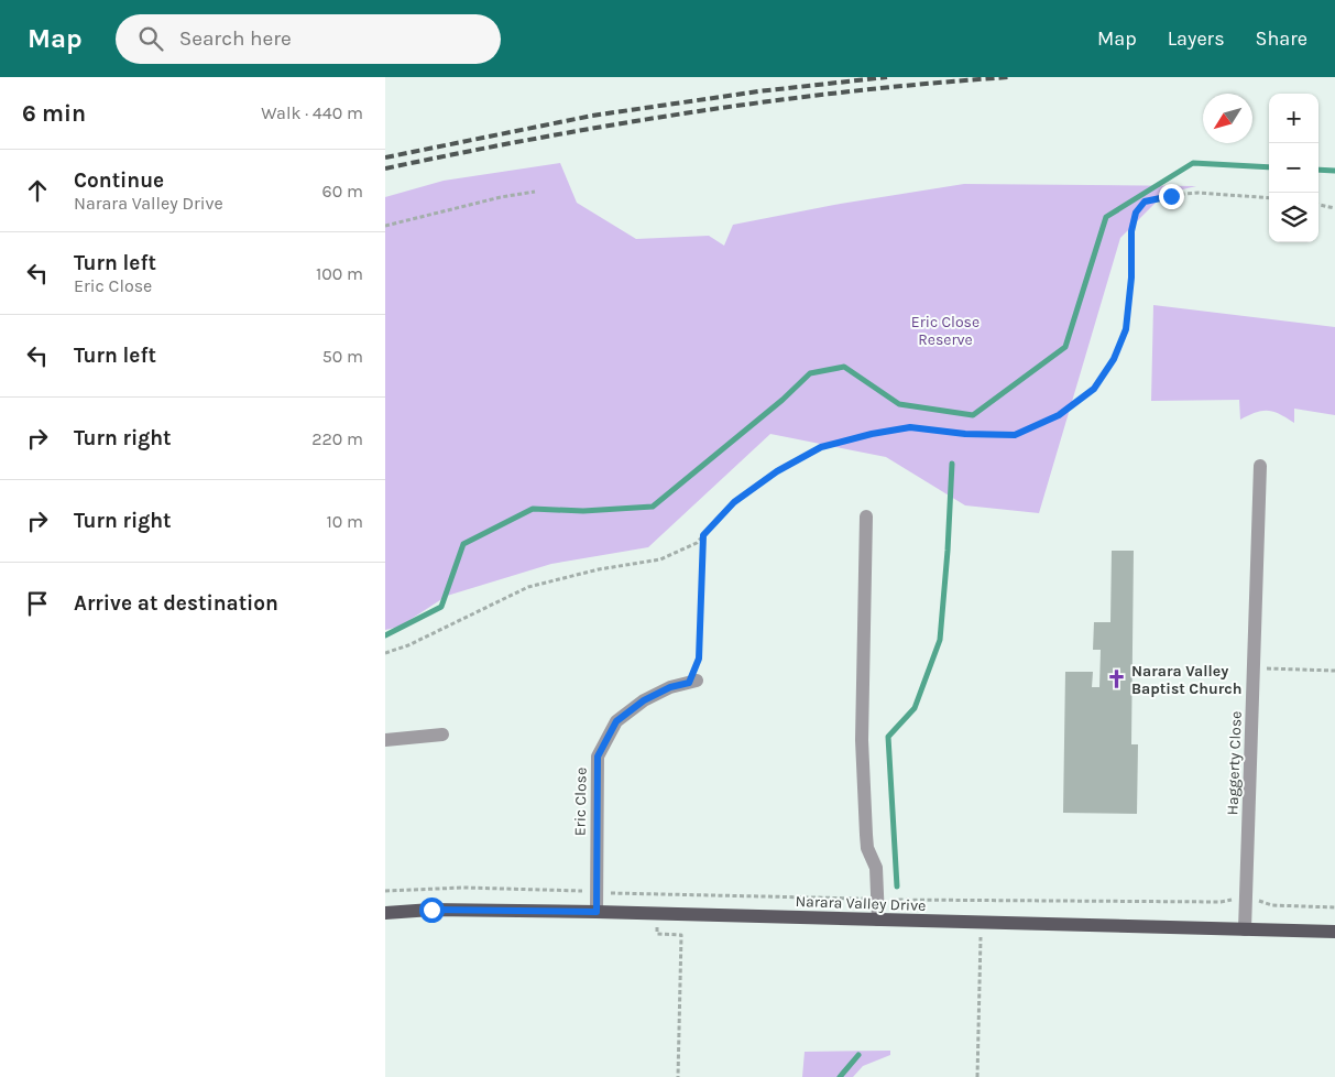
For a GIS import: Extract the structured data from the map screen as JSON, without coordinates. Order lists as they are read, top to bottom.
{
  "streets": {
    "main road": ["Narara Valley Drive"],
    "street": ["Haggerty Close", "Eric Close"]
  },
  "crossings": [
    ["Haggerty Close", "Narara Valley Drive"],
    ["Eric Close", "Narara Valley Drive"]
  ],
  "parks": ["Eric Close Reserve"],
  "places": {
    "church": ["Narara Valley Baptist Church"]
  },
  "north": "bottom left",
  "page": {
    "header": "Map",
    "search": "Search here",
    "nav": ["Map", "Layers", "Share"],
    "heading": ["6 min", "Walk · 440 m"],
    "map_buttons": ["+", "−"],
    "list": [
      ["Continue", "Narara Valley Drive", "60 m"],
      ["Turn left", "Eric Close", "100 m"],
      ["Turn left", "50 m"],
      ["Turn right", "220 m"],
      ["Turn right", "10 m"],
      "Arrive at destination"
    ]
  }
}
